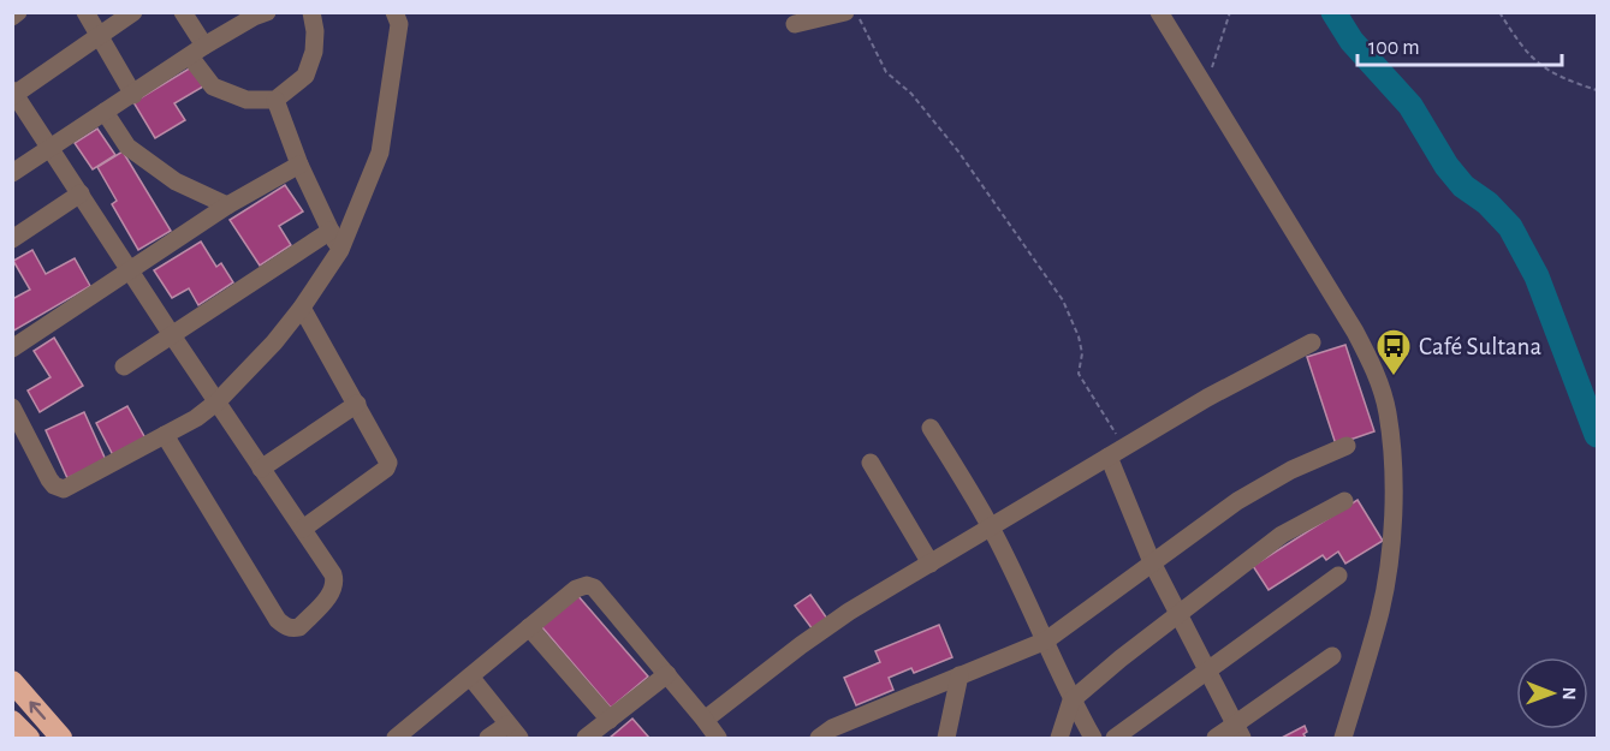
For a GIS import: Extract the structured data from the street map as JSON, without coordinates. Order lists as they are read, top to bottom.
{
  "places": {
    "bus stop": ["Café Sultana"]
  },
  "scale_bar": "100 m",
  "north": "right"
}
